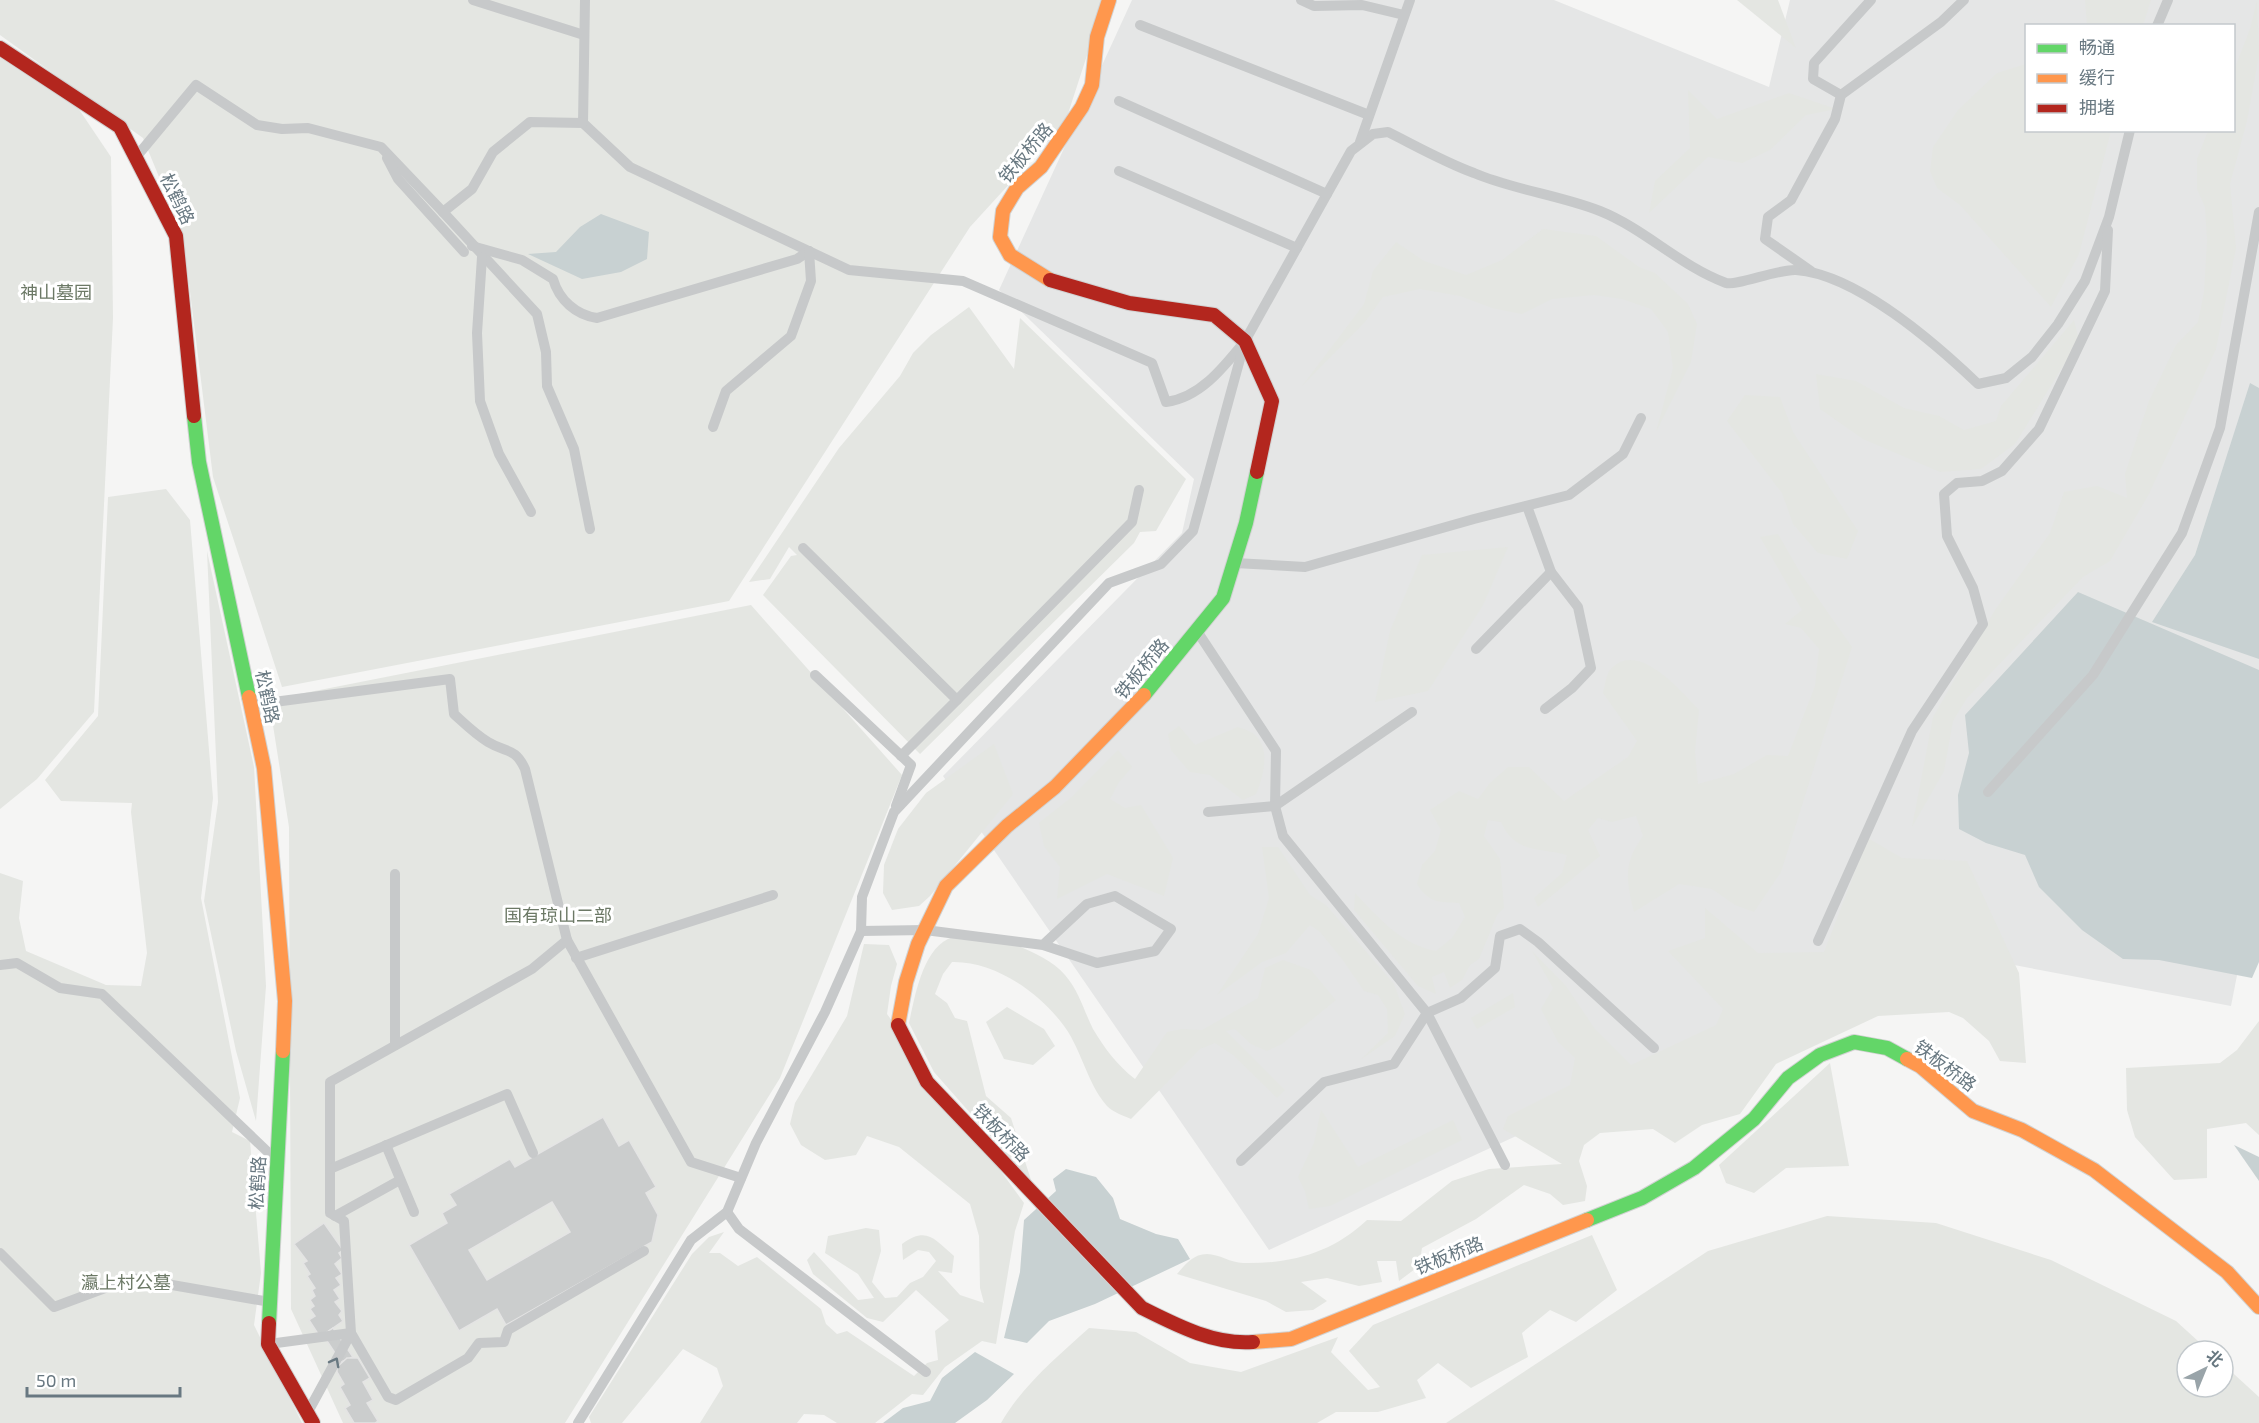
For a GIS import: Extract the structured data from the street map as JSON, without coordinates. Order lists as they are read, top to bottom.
{
  "streets": {
    "street": ["铁板桥路", "松鹤路"]
  },
  "parks": ["神山墓园", "国有琼山二部", "瀛上村公墓"],
  "legend": ["畅通", "缓行", "拥堵"],
  "scale_bar": "50 m",
  "north": "top right"
}
